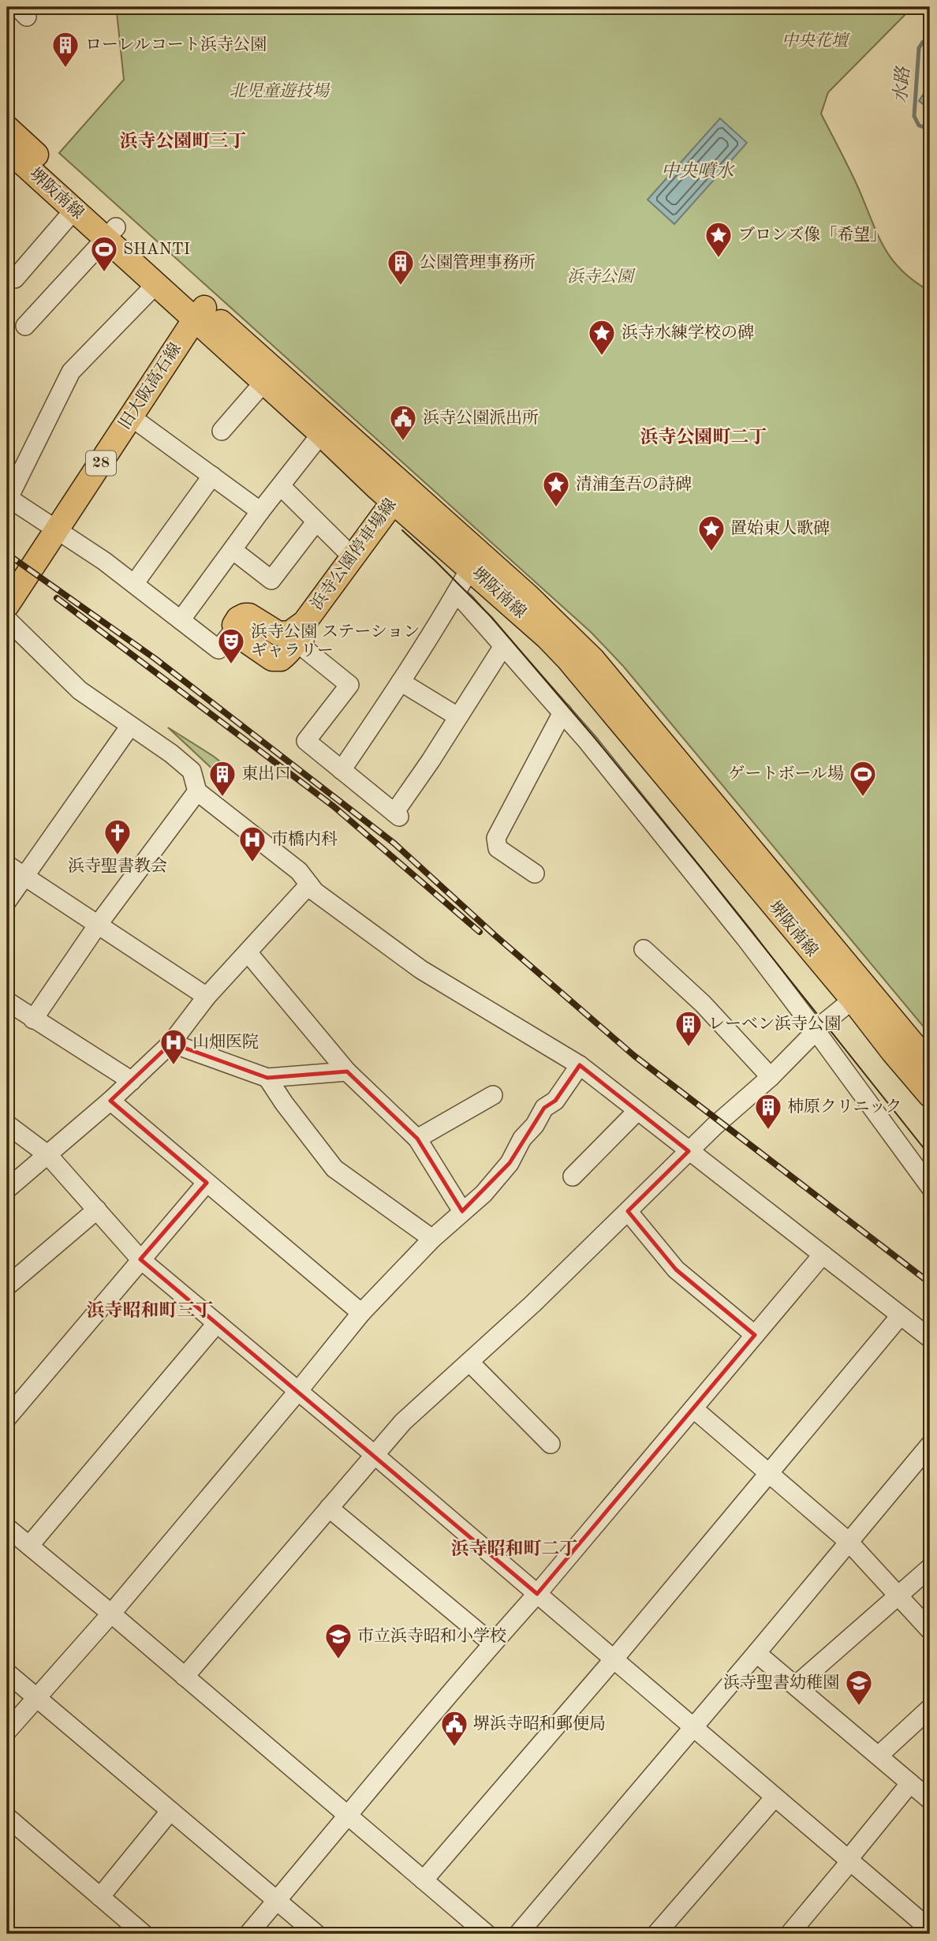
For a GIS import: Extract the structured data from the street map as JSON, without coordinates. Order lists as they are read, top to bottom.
{
  "streets": {
    "main road": [
      "堺阪南線",
      "旧大阪高石線",
      "28",
      "浜寺公園停車場線"
    ]
  },
  "crossings": [
    ["堺阪南線", "旧大阪高石線"],
    ["堺阪南線", "浜寺公園停車場線"]
  ],
  "districts": [
    "浜寺公園町三丁",
    "浜寺公園町二丁",
    "浜寺昭和町三丁",
    "浜寺昭和町二丁"
  ],
  "water": ["水路", "中央噴水"],
  "parks": ["中央花壇", "北児童遊技場", "浜寺公園"],
  "places": {
    "building": [
      "ローレルコート浜寺公園",
      "公園管理事務所",
      "東出口",
      "レーベン浜寺公園",
      "柿原クリニック"
    ],
    "place": [
      "ブロンズ像「希望」",
      "浜寺水練学校の碑",
      "清浦奎吾の詩碑",
      "置始東人歌碑"
    ],
    "sports": ["SHANTI", "ゲートボール場"],
    "public building": ["浜寺公園派出所", "堺浜寺昭和郵便局"],
    "theatre": ["浜寺公園 ステーション ギャラリー"],
    "church": ["浜寺聖書教会"],
    "hospital": ["市橋内科", "山畑医院"],
    "school or university": ["市立浜寺昭和小学校", "浜寺聖書幼稚園"]
  }
}
